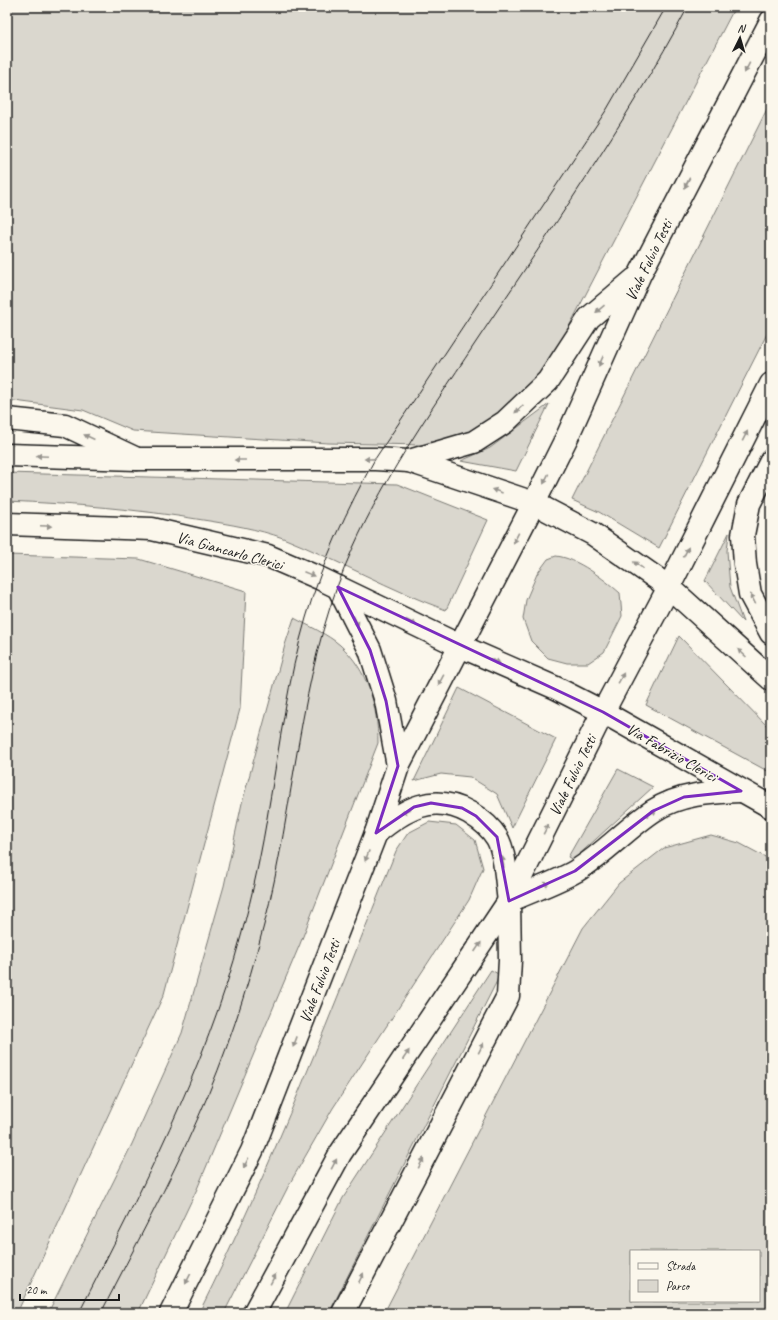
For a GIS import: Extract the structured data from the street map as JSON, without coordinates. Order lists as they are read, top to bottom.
{
  "streets": {
    "main road": ["Viale Fulvio Testi", "Via Giancarlo Clerici", "Via Fabrizio Clerici"]
  },
  "crossings": [
    ["Viale Fulvio Testi", "Via Giancarlo Clerici"],
    ["Viale Fulvio Testi", "Via Fabrizio Clerici"]
  ],
  "legend": ["Strada", "Parco"],
  "scale_bar": "20 m",
  "north": "top"
}
